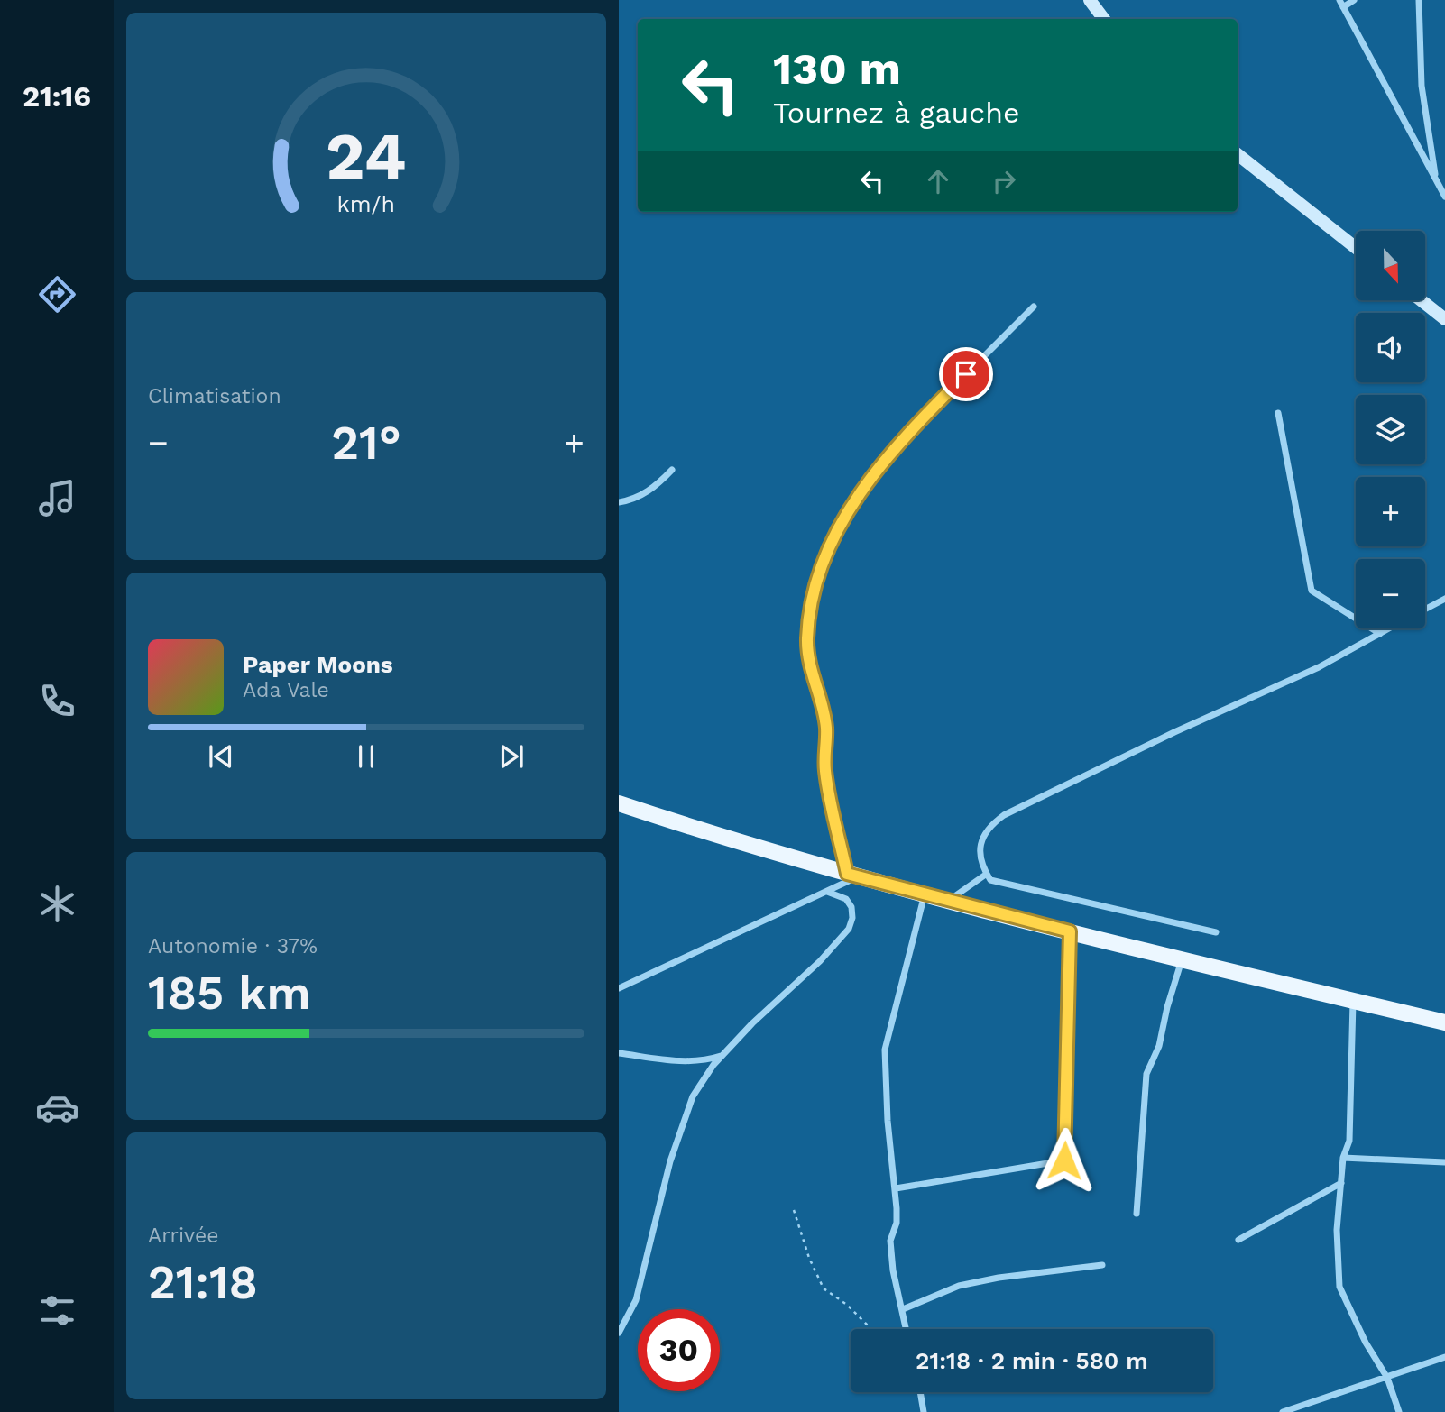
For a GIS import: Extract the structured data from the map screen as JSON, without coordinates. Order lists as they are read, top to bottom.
{
  "north": "bottom",
  "page": {
    "tabs": "21:16",
    "turn": ["130 m", "Tournez à gauche"],
    "map_buttons": ["+", "−"],
    "tile": [
      "Climatisation",
      ["Autonomie · 37%", "185 km"],
      ["Arrivée", "21:18"]
    ],
    "heat": ["−", "21°", "+"],
    "song": ["Paper Moons", "Ada Vale"],
    "limit": "30",
    "trip": "21:18 · 2 min · 580 m",
    "gauge": ["24", "km/h"]
  }
}
